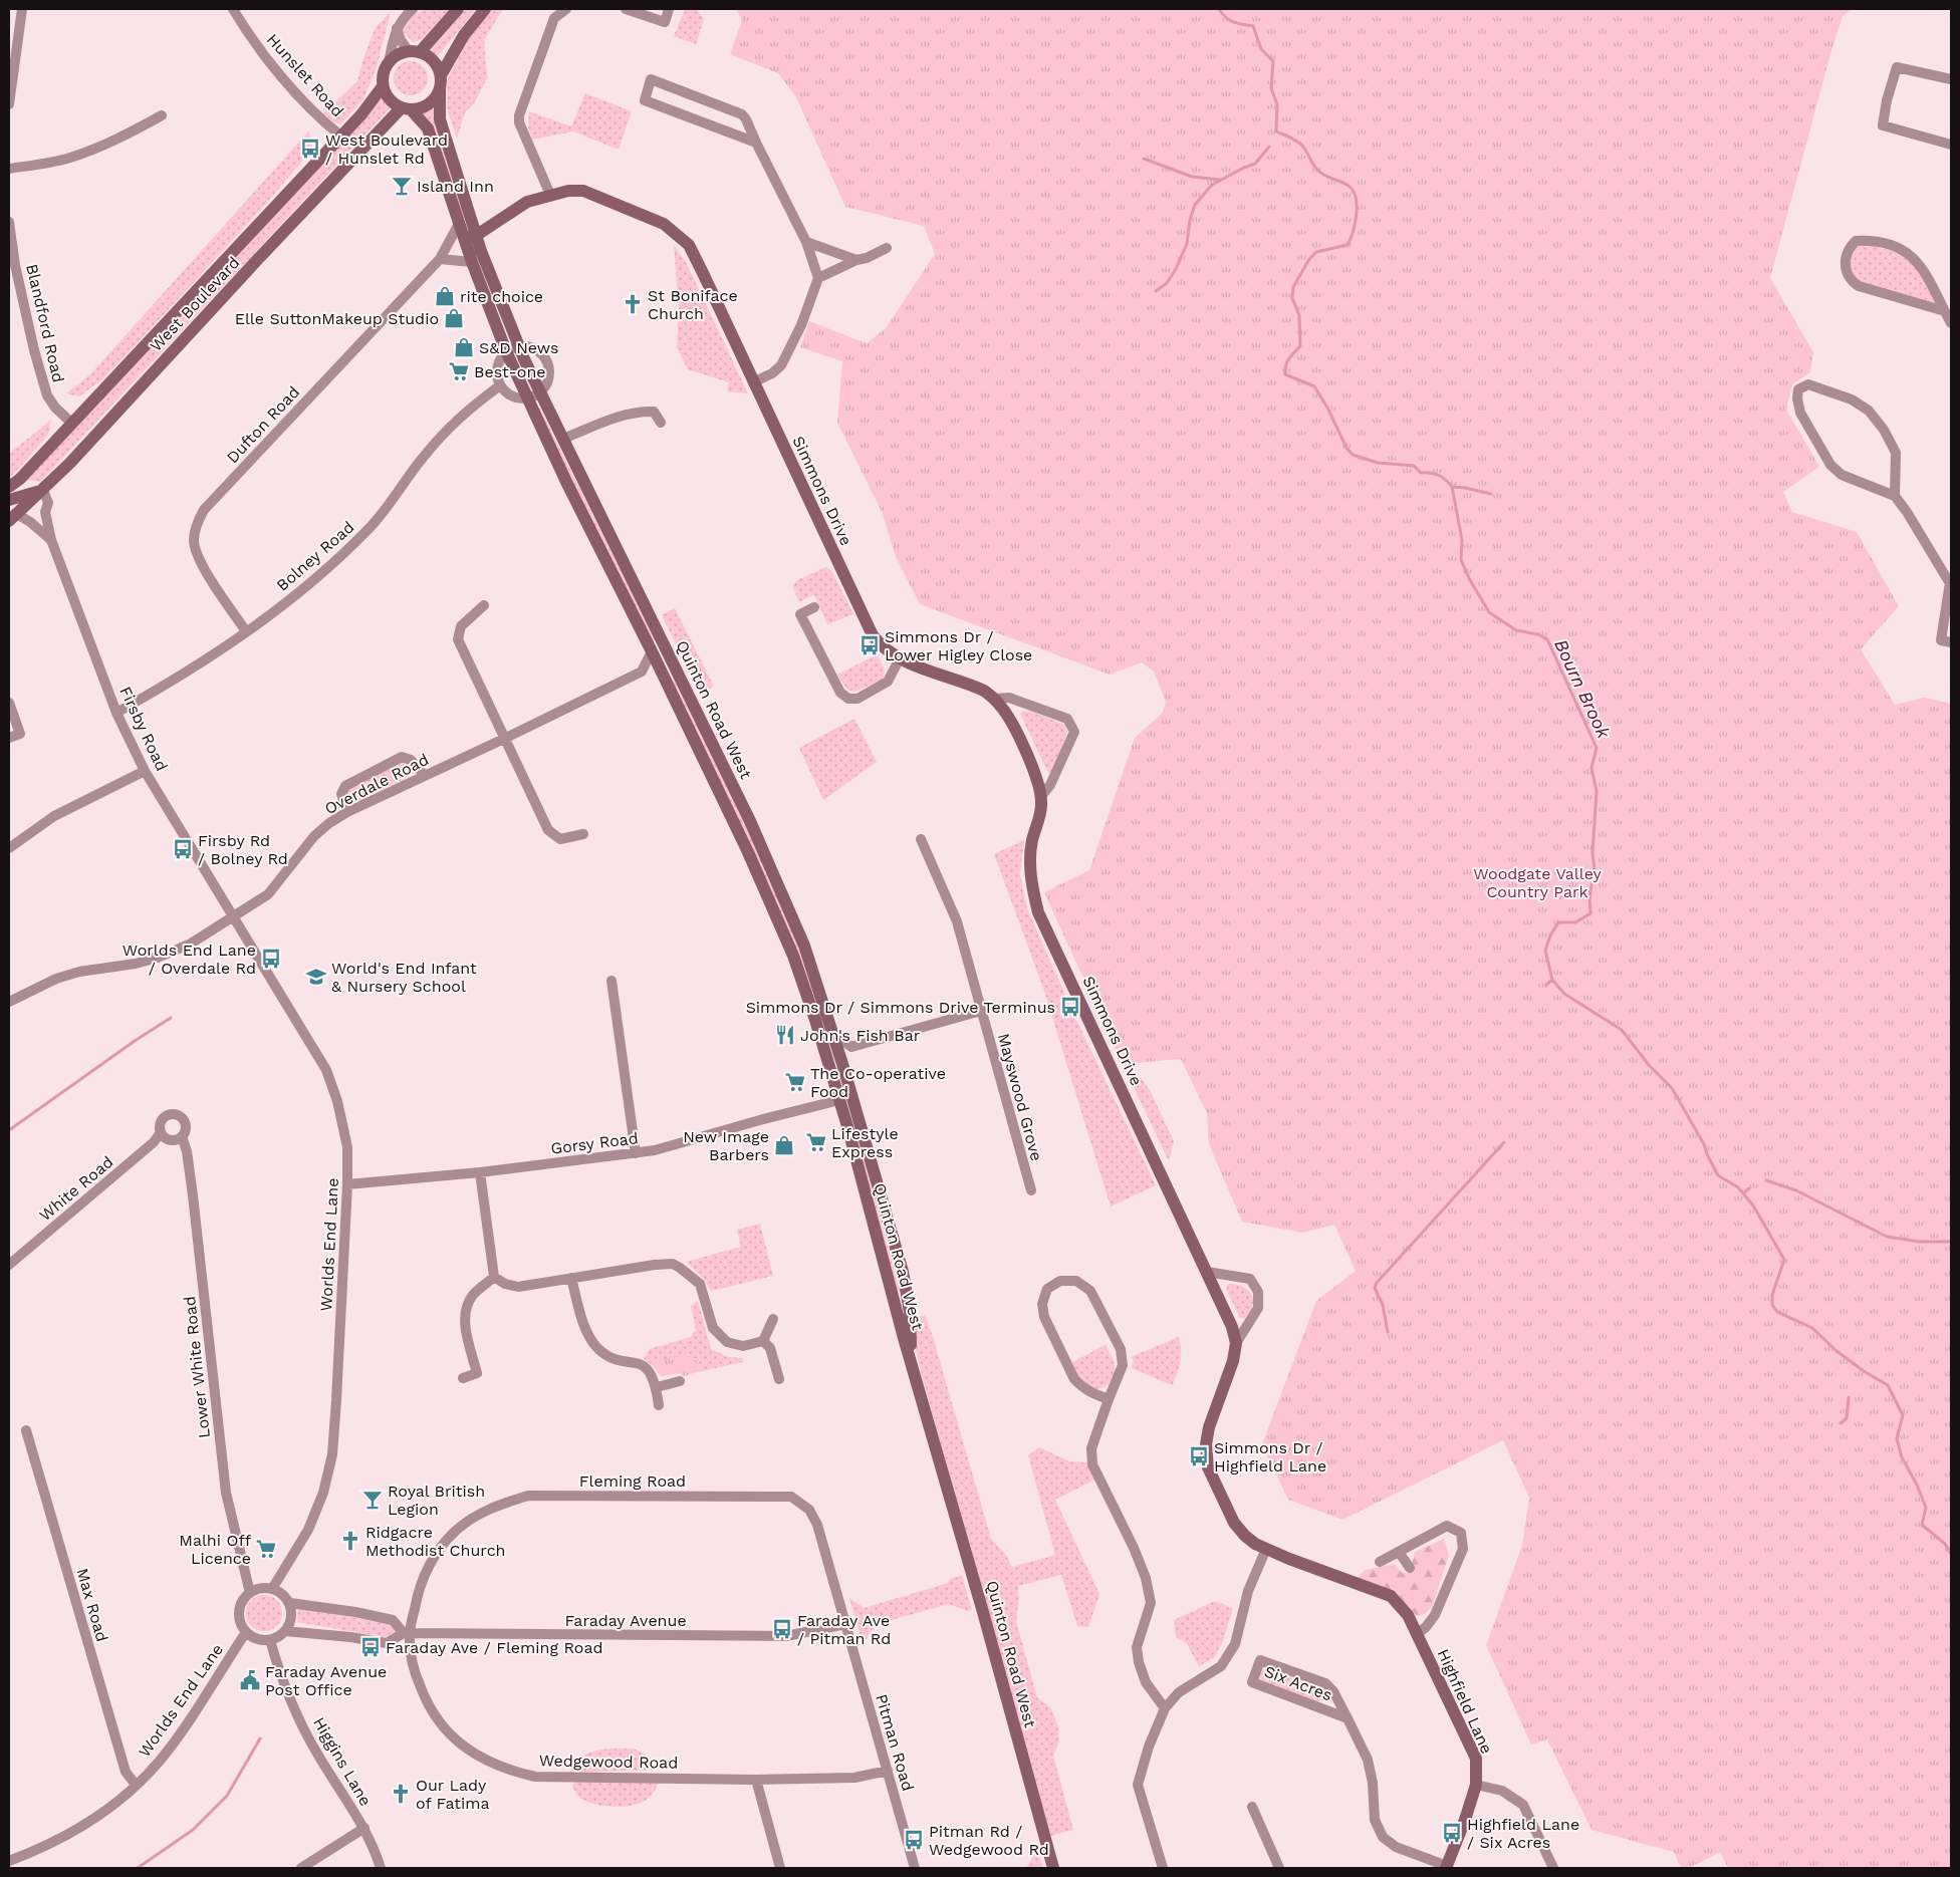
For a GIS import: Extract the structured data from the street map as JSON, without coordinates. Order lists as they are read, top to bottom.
{
  "streets": {
    "street": [
      "Hunslet Road",
      "West Boulevard",
      "Blandford Road",
      "Dufton Road",
      "Simmons Drive",
      "Bolney Road",
      "Quinton Road West",
      "Firsby Road",
      "Overdale Road",
      "Mayswood Grove",
      "Gorsy Road",
      "White Road",
      "Worlds End Lane",
      "Lower White Road",
      "Fleming Road",
      "Max Road",
      "Faraday Avenue",
      "Six Acres",
      "Highfield Lane",
      "Pitman Road",
      "Higgins Lane",
      "Wedgewood Road"
    ]
  },
  "crossings": [
    ["Hunslet Road", "West Boulevard"],
    ["West Boulevard", "Blandford Road"],
    ["West Boulevard", "Quinton Road West"],
    ["West Boulevard", "Firsby Road"],
    ["Dufton Road", "Bolney Road"],
    ["Dufton Road", "Quinton Road West"],
    ["Simmons Drive", "Quinton Road West"],
    ["Simmons Drive", "Highfield Lane"],
    ["Bolney Road", "Firsby Road"],
    ["Quinton Road West", "Gorsy Road"],
    ["Firsby Road", "Overdale Road"],
    ["Firsby Road", "Worlds End Lane"],
    ["Overdale Road", "Worlds End Lane"],
    ["Gorsy Road", "Worlds End Lane"],
    ["White Road", "Lower White Road"],
    ["Worlds End Lane", "Lower White Road"],
    ["Worlds End Lane", "Max Road"],
    ["Worlds End Lane", "Faraday Avenue"],
    ["Worlds End Lane", "Higgins Lane"],
    ["Lower White Road", "Faraday Avenue"],
    ["Lower White Road", "Higgins Lane"],
    ["Fleming Road", "Faraday Avenue"],
    ["Fleming Road", "Pitman Road"],
    ["Fleming Road", "Wedgewood Road"],
    ["Faraday Avenue", "Pitman Road"],
    ["Faraday Avenue", "Higgins Lane"],
    ["Faraday Avenue", "Wedgewood Road"],
    ["Six Acres", "Highfield Lane"],
    ["Pitman Road", "Wedgewood Road"]
  ],
  "water": ["Bourn Brook"],
  "parks": ["Woodgate Valley Country Park"],
  "places": {
    "bus stop": [
      "West Boulevard / Hunslet Rd",
      "Simmons Dr / Lower Higley Close",
      "Firsby Rd / Bolney Rd",
      "Worlds End Lane / Overdale Rd",
      "Simmons Dr / Simmons Drive Terminus",
      "Simmons Dr / Highfield Lane",
      "Faraday Ave / Pitman Rd",
      "Faraday Ave / Fleming Road",
      "Highfield Lane / Six Acres",
      "Pitman Rd / Wedgewood Rd"
    ],
    "bar": ["Island Inn", "Royal British Legion"],
    "shop": [
      "rite choice",
      "Elle SuttonMakeup Studio",
      "S&D News",
      "New Image Barbers"
    ],
    "church": ["St Boniface Church", "Ridgacre Methodist Church", "Our Lady of Fatima"],
    "supermarket": [
      "Best-one",
      "The Co-operative Food",
      "Lifestyle Express",
      "Malhi Off Licence"
    ],
    "school or university": ["World's End Infant & Nursery School"],
    "restaurant": ["John's Fish Bar"],
    "public building": ["Faraday Avenue Post Office"]
  }
}
